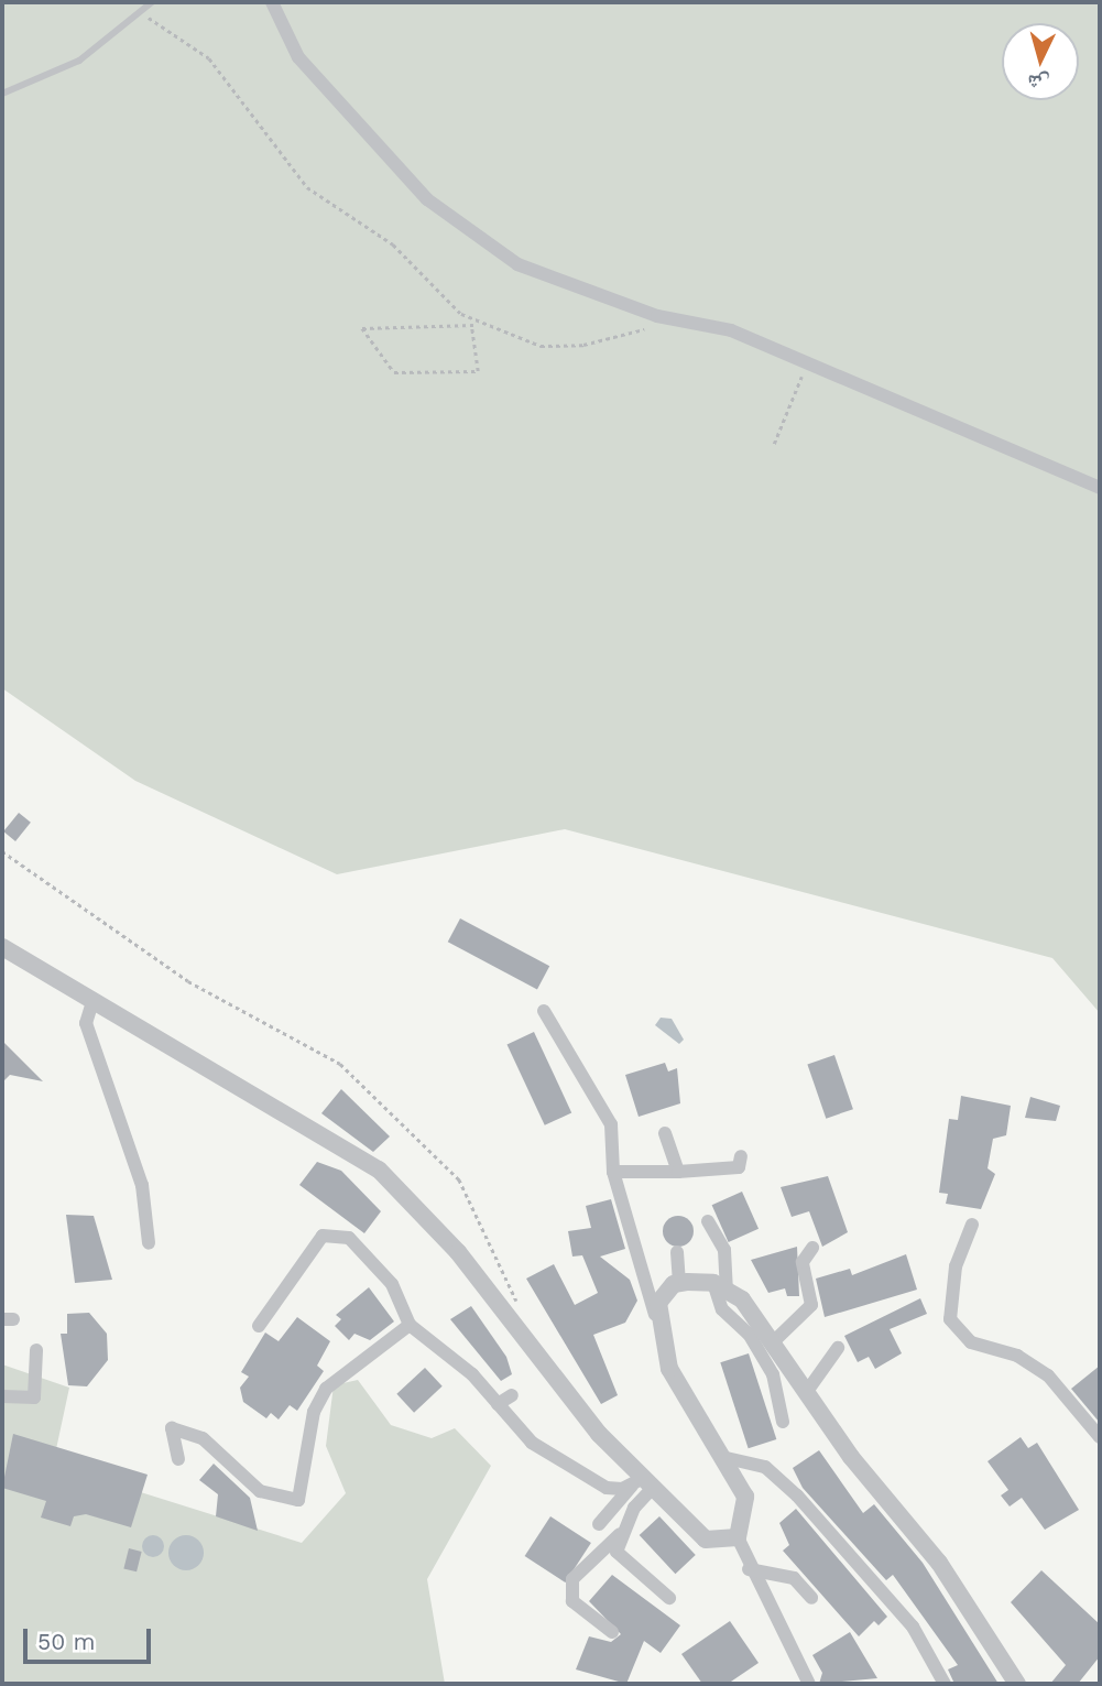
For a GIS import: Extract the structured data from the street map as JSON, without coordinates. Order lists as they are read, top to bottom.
{
  "scale_bar": "50 m",
  "north": "bottom"
}
